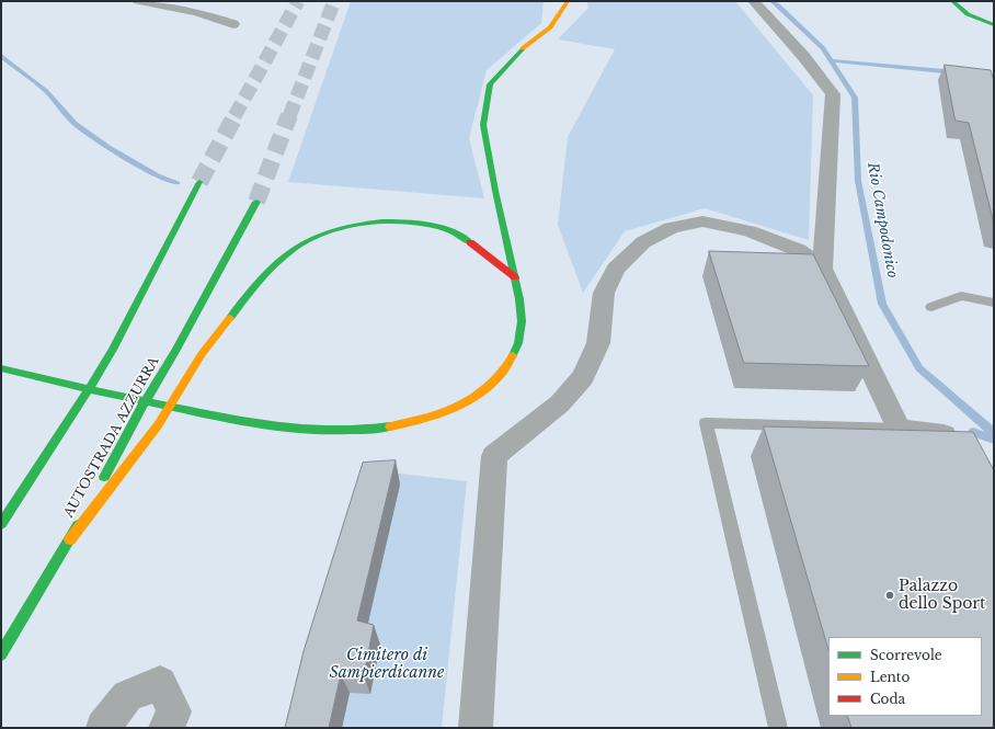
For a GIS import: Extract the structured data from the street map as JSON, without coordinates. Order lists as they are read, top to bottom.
{
  "streets": {
    "main road": ["AUTOSTRADA AZZURRA"]
  },
  "water": ["Rio Campodonico"],
  "parks": ["Cimitero di Sampierdicanne"],
  "places": ["Palazzo dello Sport"],
  "legend": ["Scorrevole", "Lento", "Coda"]
}
